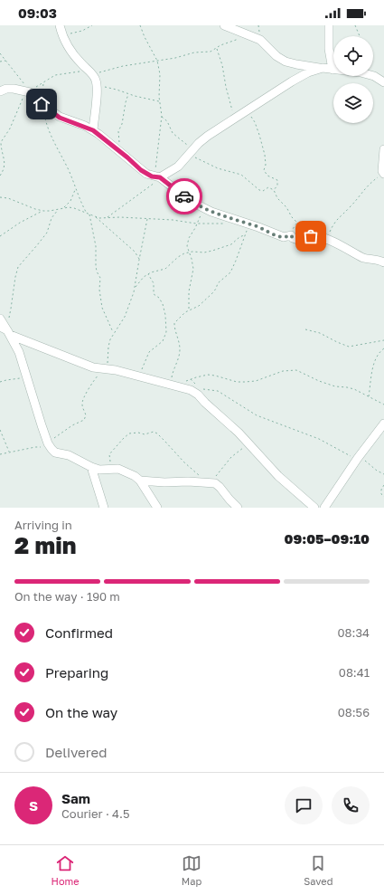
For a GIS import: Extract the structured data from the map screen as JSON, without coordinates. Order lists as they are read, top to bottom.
{
  "page": {
    "status": "09:03",
    "heading": ["2 min", "Arriving in", "09:05–09:10"],
    "panel": ["Sam", "Courier · 4.5"],
    "bar": "On the way · 190 m",
    "list": [
      ["Confirmed", "08:34"],
      ["Preparing", "08:41"],
      ["On the way", "08:56"],
      "Delivered"
    ],
    "round": "S",
    "tabs": ["Home", "Map", "Saved"]
  }
}
